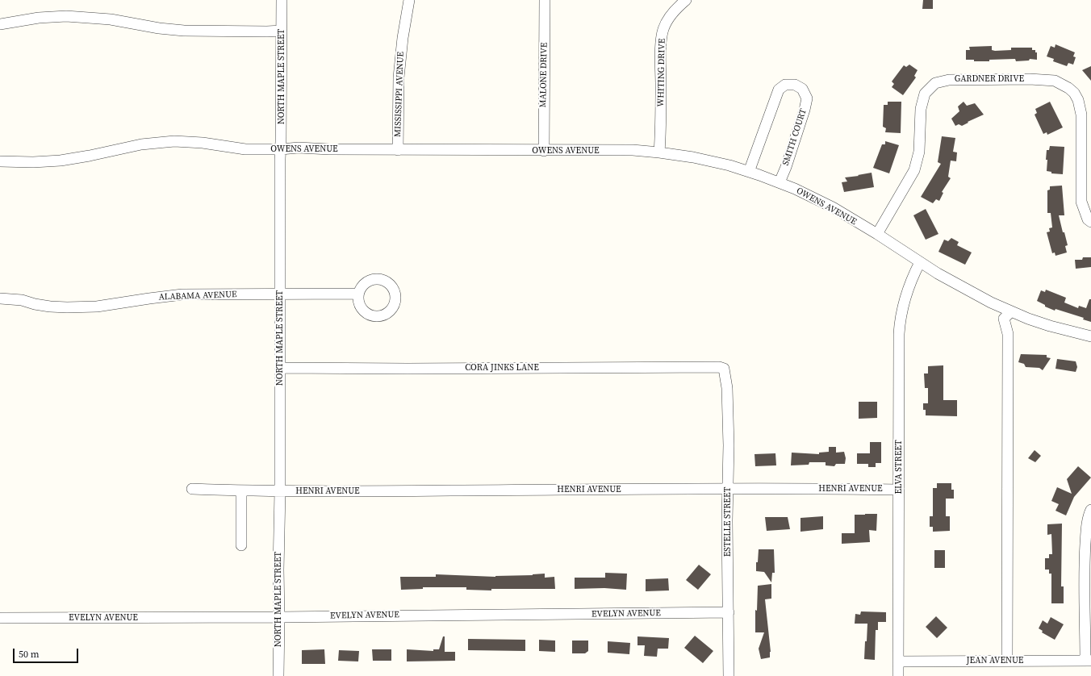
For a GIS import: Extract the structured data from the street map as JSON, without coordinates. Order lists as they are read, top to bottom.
{
  "streets": {
    "street": [
      "WHITING DRIVE",
      "MALONE DRIVE",
      "NORTH MAPLE STREET",
      "GARDNER DRIVE",
      "MISSISSIPPI AVENUE",
      "SMITH COURT",
      "OWENS AVENUE",
      "ALABAMA AVENUE",
      "CORA JINKS LANE",
      "ELVA STREET",
      "HENRI AVENUE",
      "ESTELLE STREET",
      "EVELYN AVENUE",
      "JEAN AVENUE"
    ]
  },
  "crossings": [
    ["WHITING DRIVE", "OWENS AVENUE"],
    ["MALONE DRIVE", "OWENS AVENUE"],
    ["NORTH MAPLE STREET", "OWENS AVENUE"],
    ["NORTH MAPLE STREET", "ALABAMA AVENUE"],
    ["NORTH MAPLE STREET", "CORA JINKS LANE"],
    ["NORTH MAPLE STREET", "HENRI AVENUE"],
    ["NORTH MAPLE STREET", "EVELYN AVENUE"],
    ["GARDNER DRIVE", "OWENS AVENUE"],
    ["MISSISSIPPI AVENUE", "OWENS AVENUE"],
    ["SMITH COURT", "OWENS AVENUE"],
    ["OWENS AVENUE", "ELVA STREET"],
    ["CORA JINKS LANE", "ESTELLE STREET"],
    ["ELVA STREET", "HENRI AVENUE"],
    ["ELVA STREET", "JEAN AVENUE"],
    ["HENRI AVENUE", "ESTELLE STREET"],
    ["ESTELLE STREET", "EVELYN AVENUE"]
  ],
  "scale_bar": "50 m"
}
